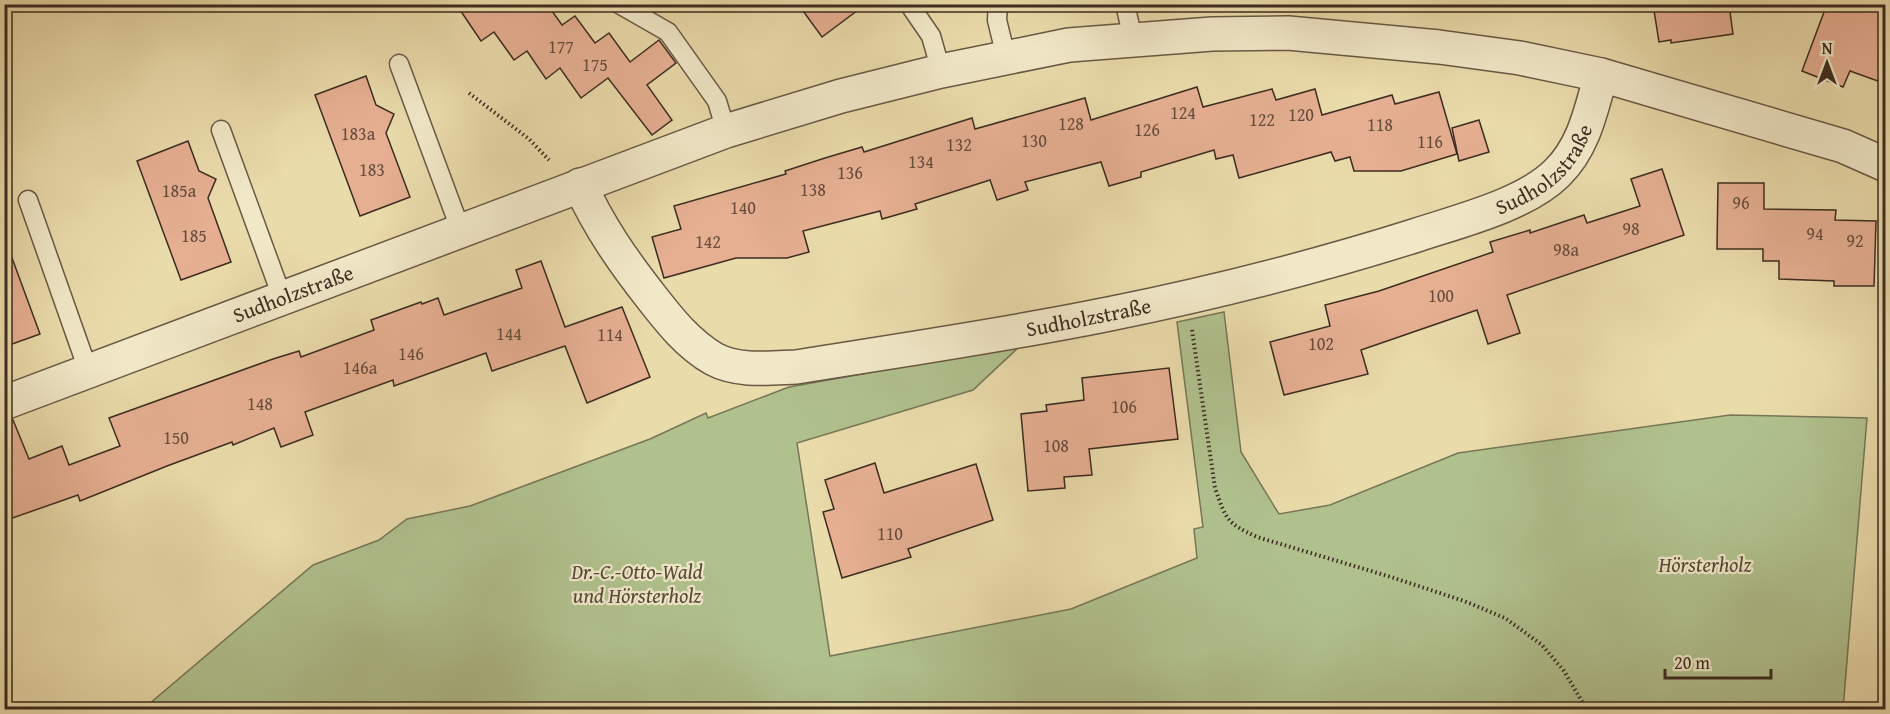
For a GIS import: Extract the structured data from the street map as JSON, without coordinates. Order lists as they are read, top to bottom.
{
  "streets": {
    "street": ["Sudholzstraße"]
  },
  "parks": ["Hörsterholz", "Dr.-C.-Otto-Wald und Hörsterholz"],
  "house_numbers": [
    "177",
    "175",
    "124",
    "120",
    "122",
    "128",
    "118",
    "126",
    "183a",
    "130",
    "116",
    "132",
    "134",
    "183",
    "136",
    "138",
    "185a",
    "96",
    "140",
    "98",
    "94",
    "185",
    "92",
    "142",
    "98a",
    "100",
    "144",
    "114",
    "102",
    "146",
    "146a",
    "148",
    "106",
    "150",
    "108",
    "110"
  ],
  "scale_bar": "20 m",
  "north": "top"
}
